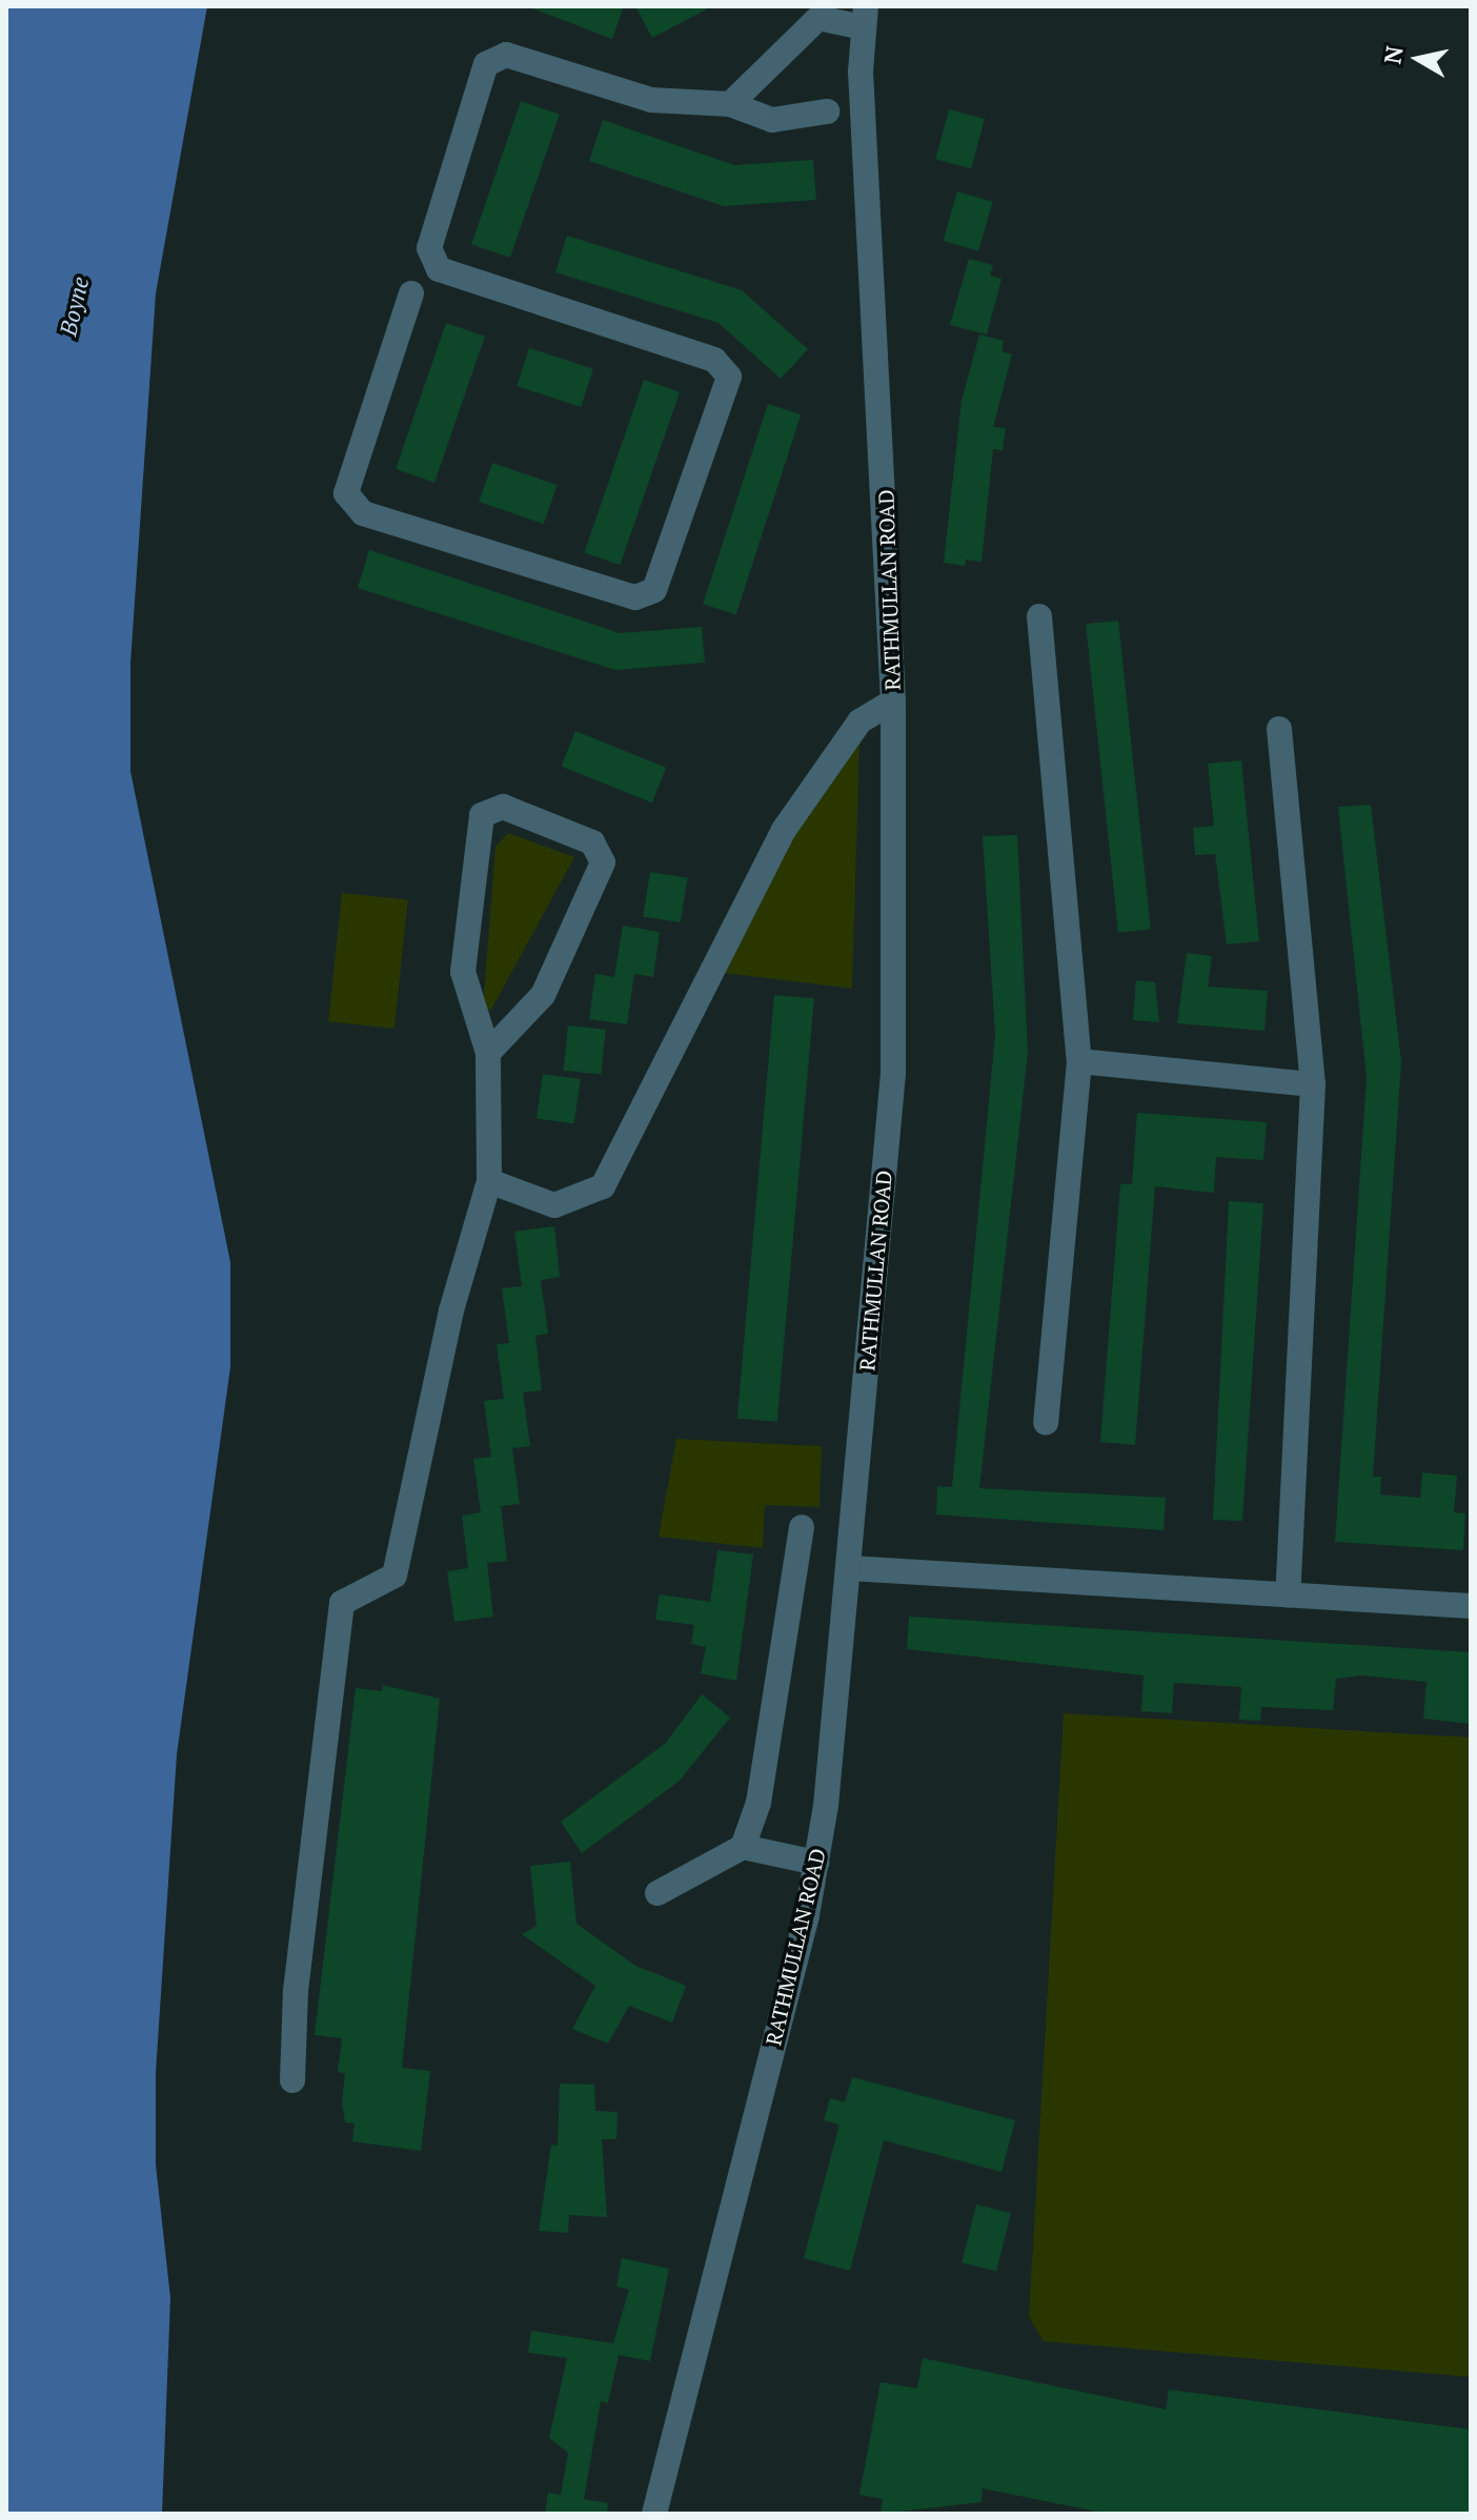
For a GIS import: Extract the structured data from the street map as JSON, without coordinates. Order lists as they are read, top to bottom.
{
  "streets": {
    "street": ["RATHMULLAN ROAD"]
  },
  "water": ["Boyne"],
  "north": "left"
}
